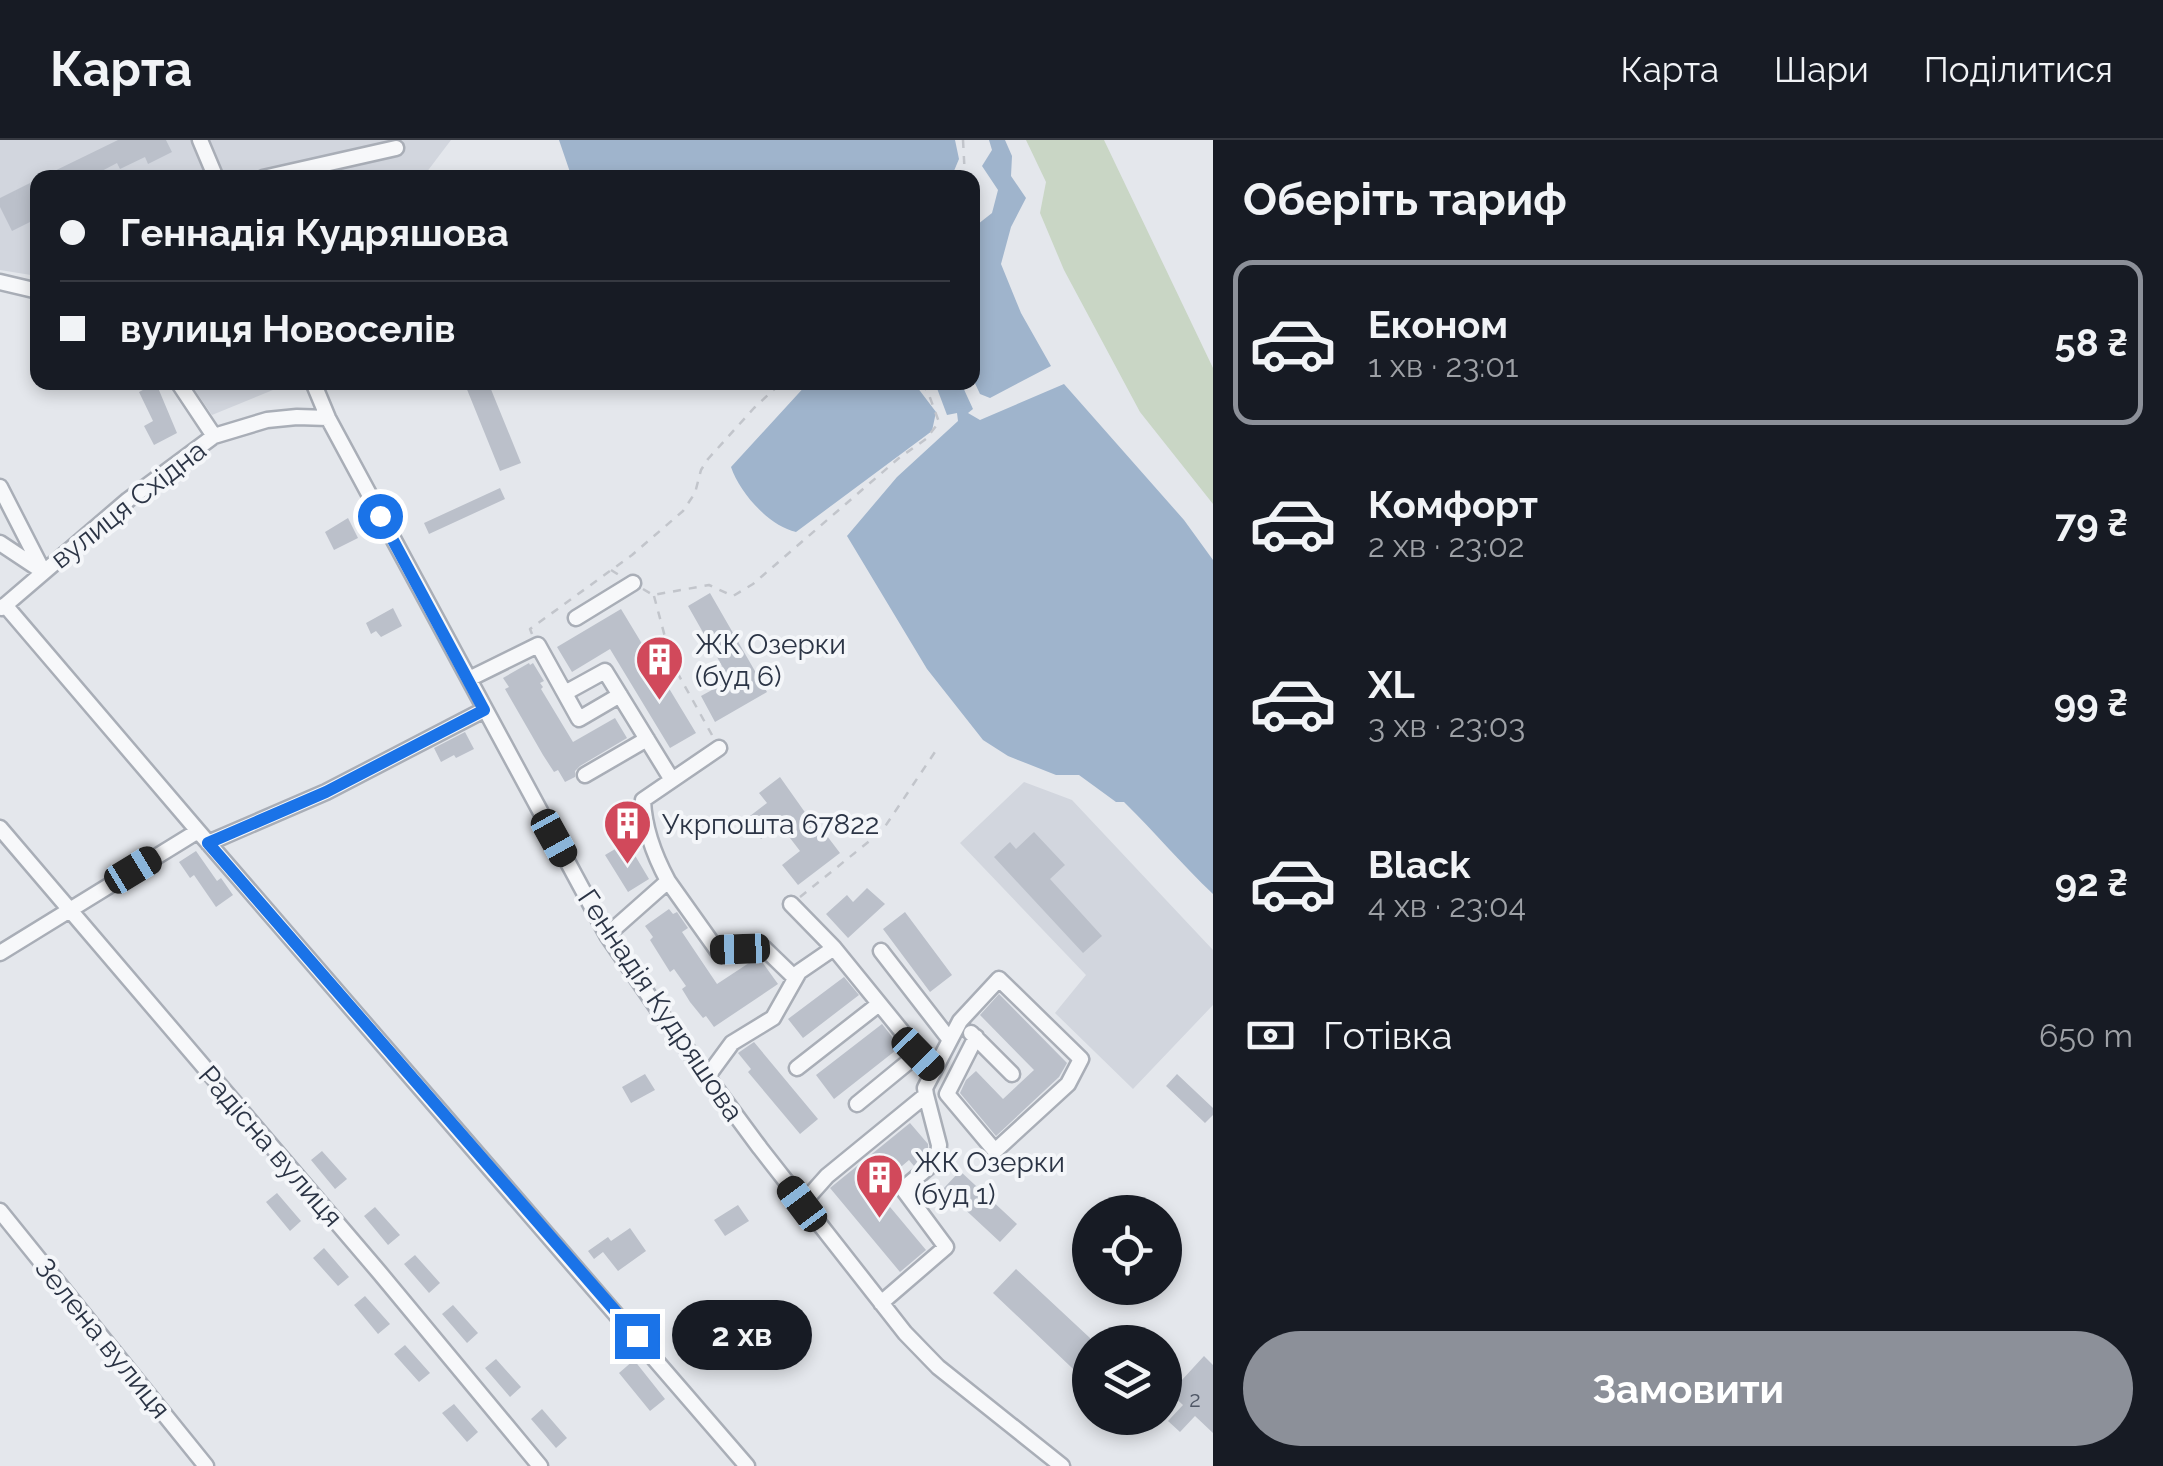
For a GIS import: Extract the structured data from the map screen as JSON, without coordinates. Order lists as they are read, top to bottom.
{
  "streets": {
    "street": [
      "вулиця Східна",
      "Геннадія Кудряшова",
      "Радісна вулиця",
      "Зелена вулиця"
    ]
  },
  "crossings": [
    ["вулиця Східна", "Геннадія Кудряшова"]
  ],
  "places": {
    "building": ["ЖК Озерки (буд 6)", "Укрпошта 67822", "ЖК Озерки (буд 1)"]
  },
  "house_numbers": ["2"],
  "page": {
    "header": "Карта",
    "nav": ["Карта", "Шари", "Поділитися"],
    "heading": "Оберіть тариф",
    "banner": ["Геннадія Кудряшова", "вулиця Новоселів"],
    "list": [
      {
        "name": "Економ",
        "note": "1 хв · 23:01",
        "value": "58 ₴"
      },
      {
        "name": "Комфорт",
        "note": "2 хв · 23:02",
        "value": "79 ₴"
      },
      {
        "name": "XL",
        "note": "3 хв · 23:03",
        "value": "99 ₴"
      },
      {
        "name": "Black",
        "note": "4 хв · 23:04",
        "value": "92 ₴"
      }
    ],
    "pay": ["Готівка", "650 m"],
    "bubble": "2 хв",
    "buttons": "Замовити"
  }
}
